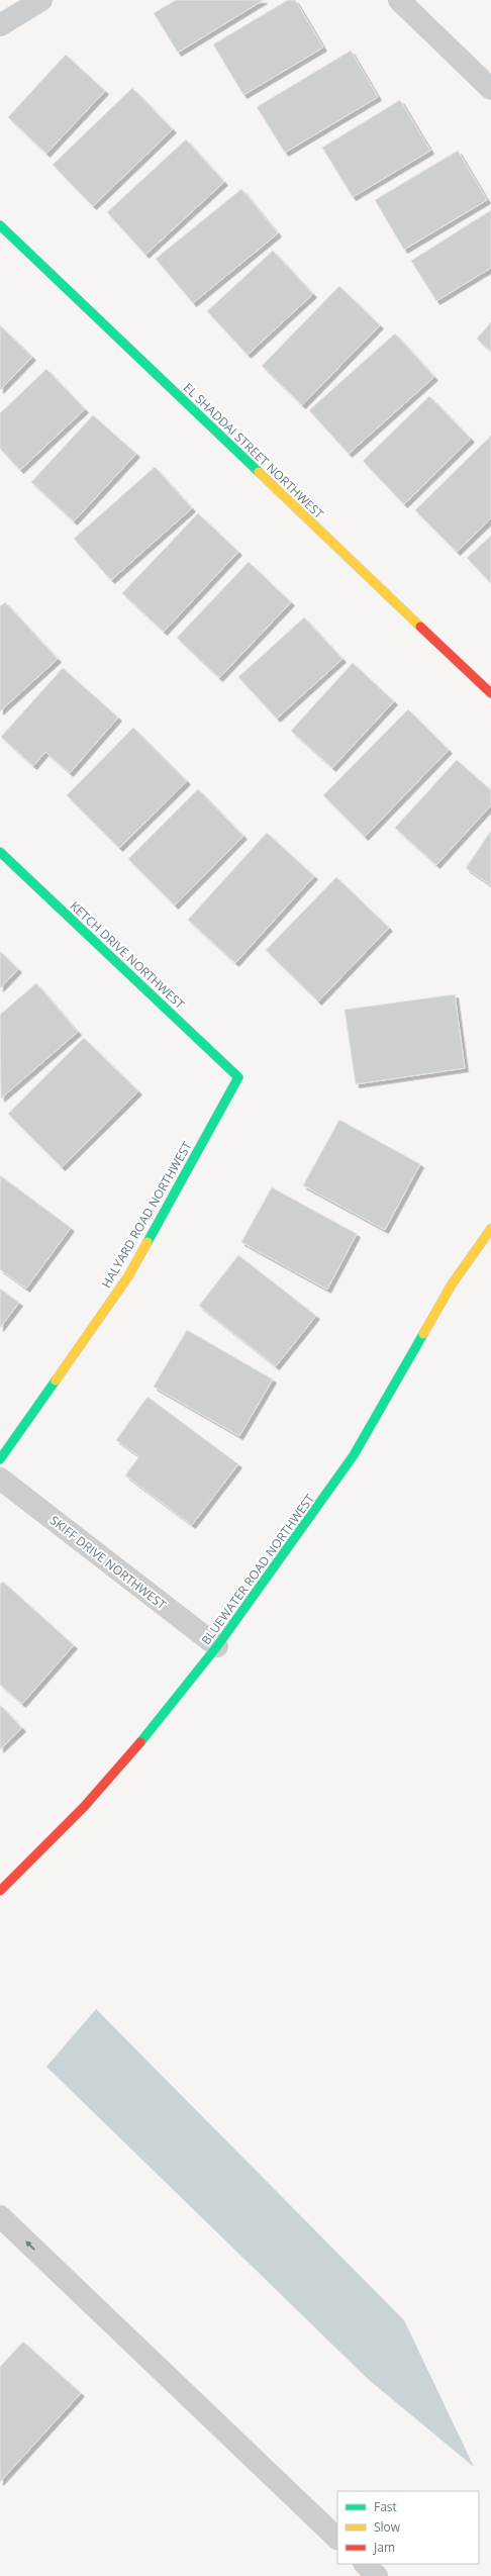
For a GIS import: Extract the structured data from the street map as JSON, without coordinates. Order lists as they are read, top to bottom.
{
  "streets": {
    "street": [
      "EL SHADDAI STREET NORTHWEST",
      "KETCH DRIVE NORTHWEST",
      "HALYARD ROAD NORTHWEST",
      "SKIFF DRIVE NORTHWEST",
      "BLUEWATER ROAD NORTHWEST"
    ]
  },
  "crossings": [
    ["KETCH DRIVE NORTHWEST", "HALYARD ROAD NORTHWEST"],
    ["SKIFF DRIVE NORTHWEST", "BLUEWATER ROAD NORTHWEST"]
  ],
  "legend": ["Fast", "Slow", "Jam"]
}
